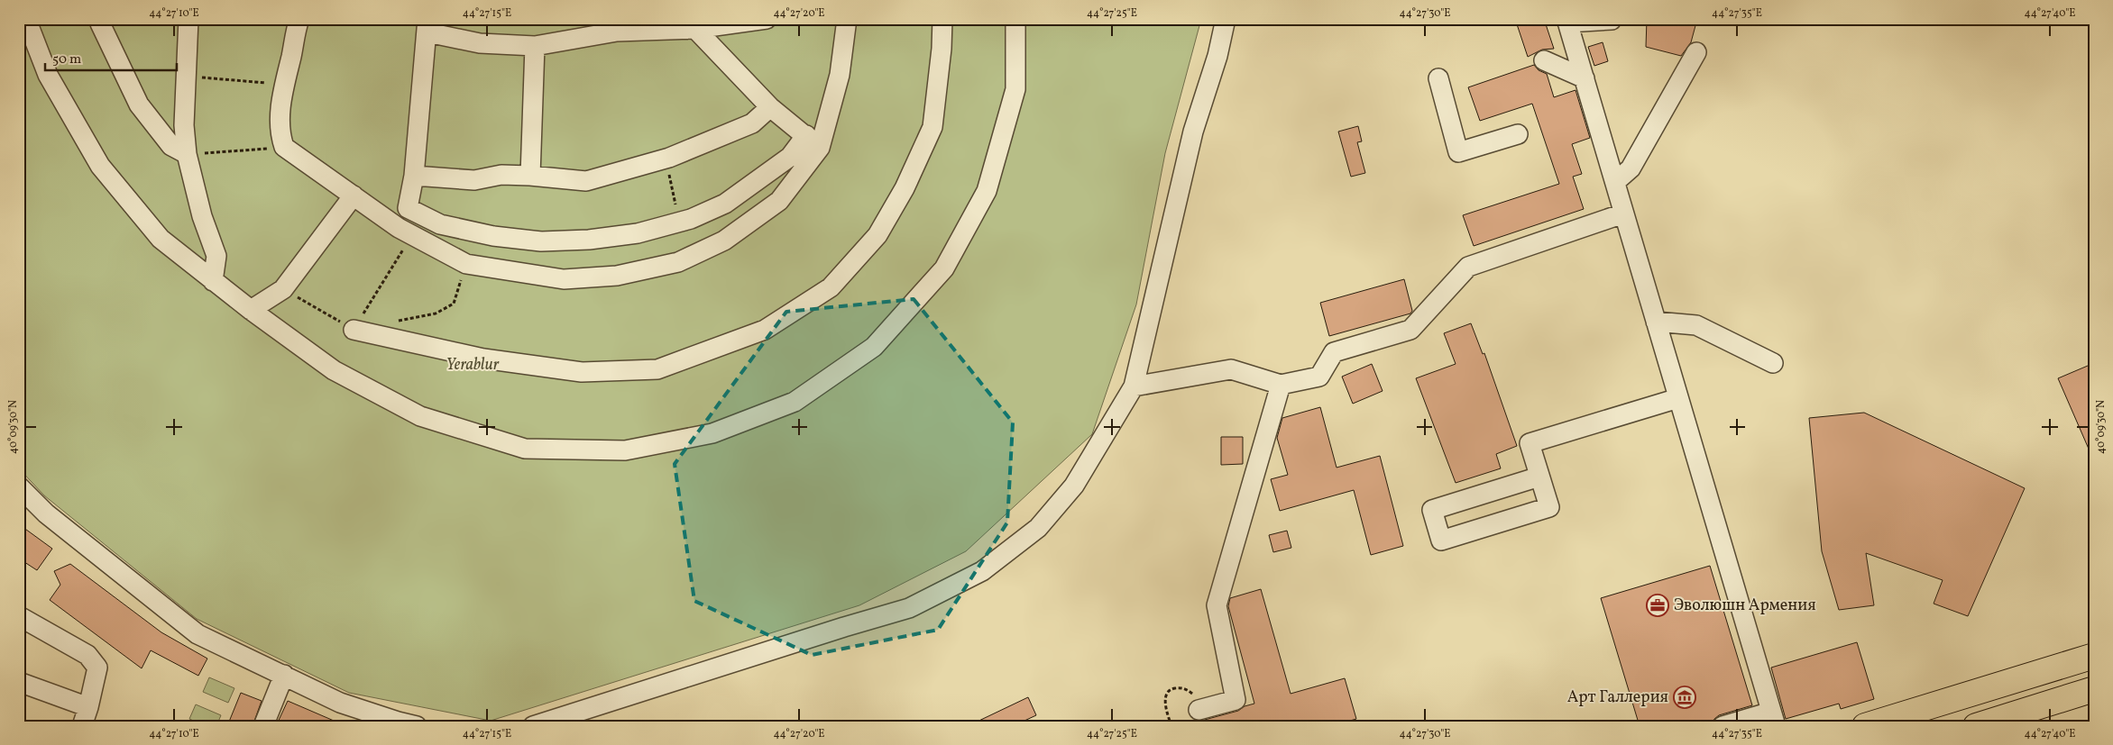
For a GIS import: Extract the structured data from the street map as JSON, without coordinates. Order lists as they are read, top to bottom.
{
  "parks": ["Yerablur"],
  "places": {
    "office": ["Эволюшн Армения"],
    "museum": ["Арт Галлерия"]
  },
  "scale_bar": "50 m",
  "coordinates": [
    "44°27'10\"E",
    "44°27'15\"E",
    "44°27'20\"E",
    "44°27'25\"E",
    "44°27'30\"E",
    "44°27'35\"E",
    "44°27'40\"E",
    "40°09'30\"N"
  ]
}
